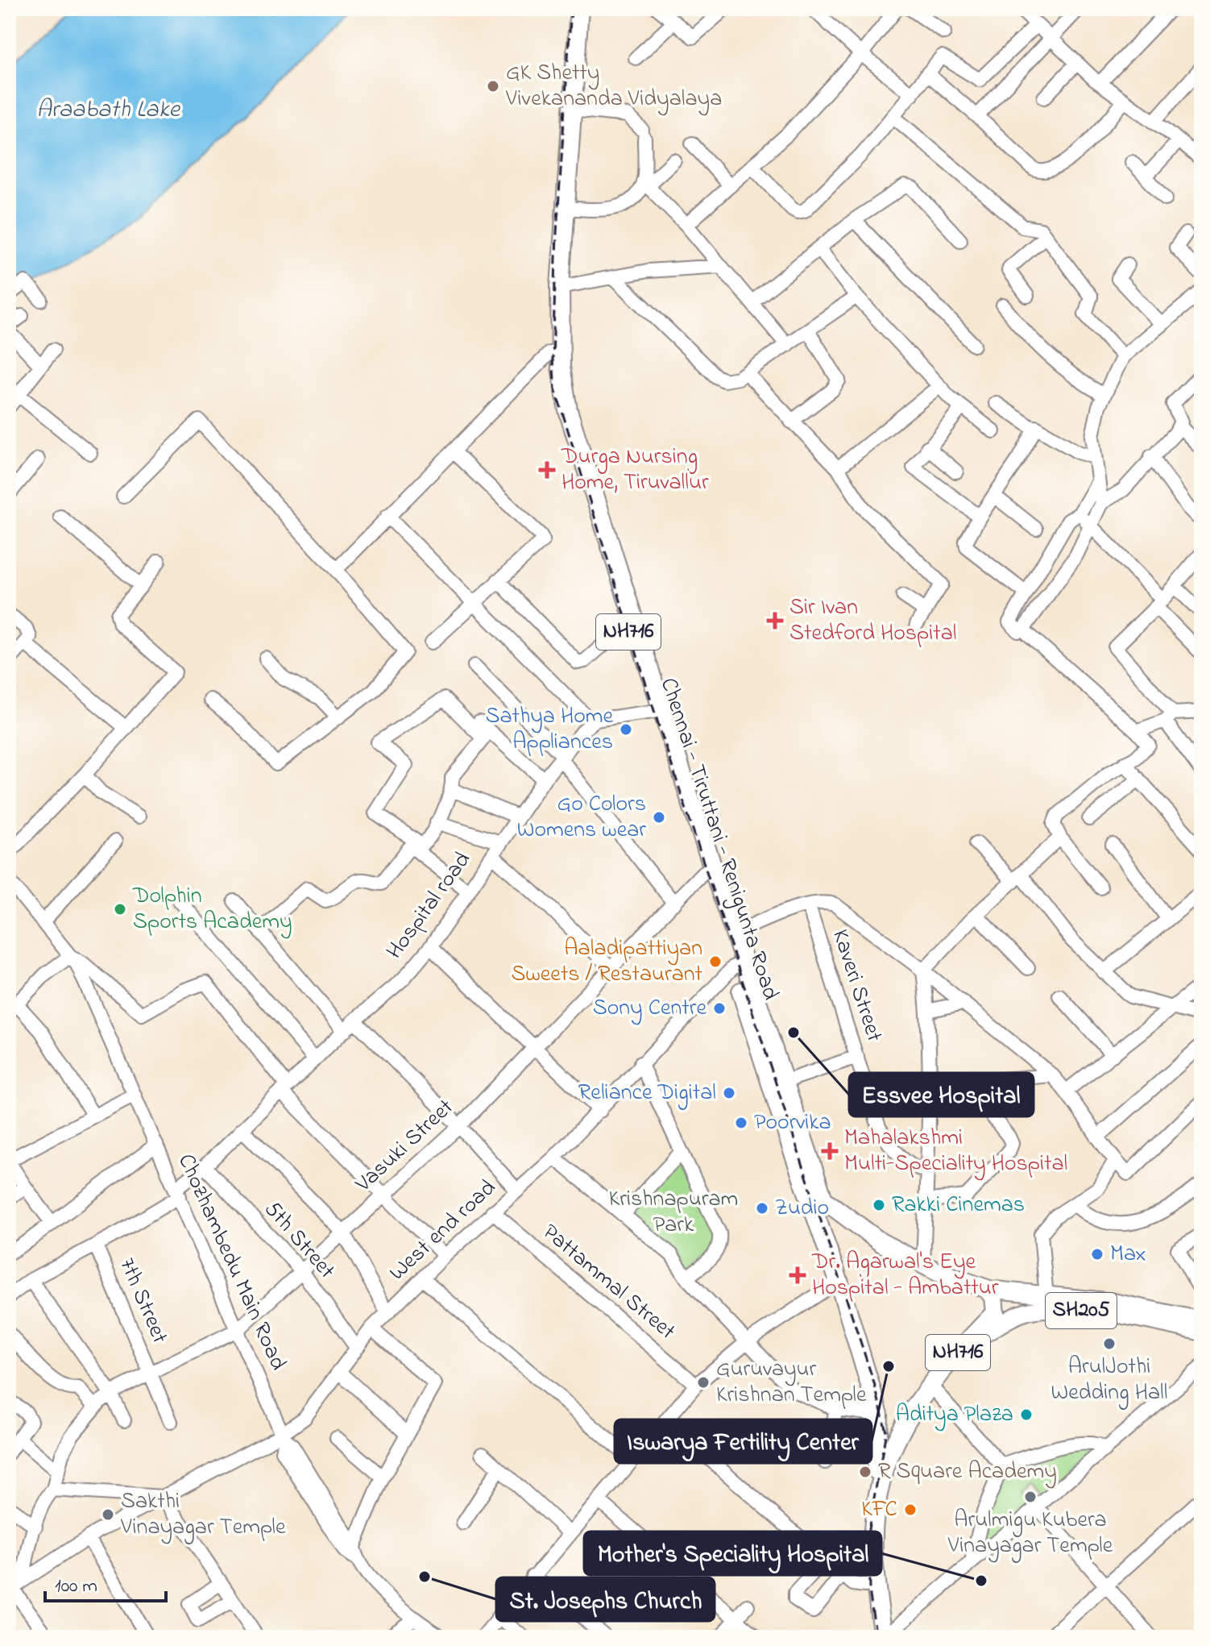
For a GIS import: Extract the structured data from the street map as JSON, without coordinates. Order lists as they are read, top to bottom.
{
  "streets": {
    "highway": ["NH716", "Chennai - Tiruttani - Renigunta Road"],
    "main road": ["SH205"],
    "street": [
      "Hospital road",
      "Kaveri Street",
      "Vasuki Street",
      "West end road",
      "5th Street",
      "Chozhambedu Main Road",
      "Pattammal Street",
      "7th Street"
    ]
  },
  "crossings": [
    ["NH716", "Chennai - Tiruttani - Renigunta Road"],
    ["NH716", "SH205"],
    ["Chennai - Tiruttani - Renigunta Road", "Vasuki Street"],
    ["Chennai - Tiruttani - Renigunta Road", "West end road"],
    ["Hospital road", "5th Street"],
    ["Hospital road", "Chozhambedu Main Road"],
    ["Hospital road", "7th Street"],
    ["Vasuki Street", "5th Street"],
    ["Vasuki Street", "Chozhambedu Main Road"],
    ["Vasuki Street", "7th Street"],
    ["West end road", "5th Street"],
    ["West end road", "Chozhambedu Main Road"],
    ["West end road", "Pattammal Street"]
  ],
  "water": ["Araabath Lake"],
  "parks": ["Krishnapuram Park"],
  "places": {
    "other": [
      "GK Shetty Vivekananda Vidyalaya",
      "Sathya Home Appliances",
      "Go Colors Womens wear",
      "Dolphin Sports Academy",
      "Aaladipattiyan Sweets / Restaurant",
      "Sony Centre",
      "Essvee Hospital",
      "Reliance Digital",
      "Poorvika",
      "Rakki Cinemas",
      "Zudio",
      "Max",
      "ArulJothi Wedding Hall",
      "Iswarya Fertility Center",
      "Guruvayur Krishnan Temple",
      "Aditya Plaza",
      "R Square Academy",
      "Arulmigu Kubera Vinayagar Temple",
      "KFC",
      "Sakthi Vinayagar Temple",
      "St. Josephs Church",
      "Mother's Speciality Hospital"
    ],
    "health": [
      "Durga Nursing Home, Tiruvallur",
      "Sir Ivan Stedford Hospital",
      "Mahalakshmi Multi-Speciality Hospital",
      "Dr. Agarwal's Eye Hospital - Ambattur"
    ]
  },
  "scale_bar": "100 m"
}
